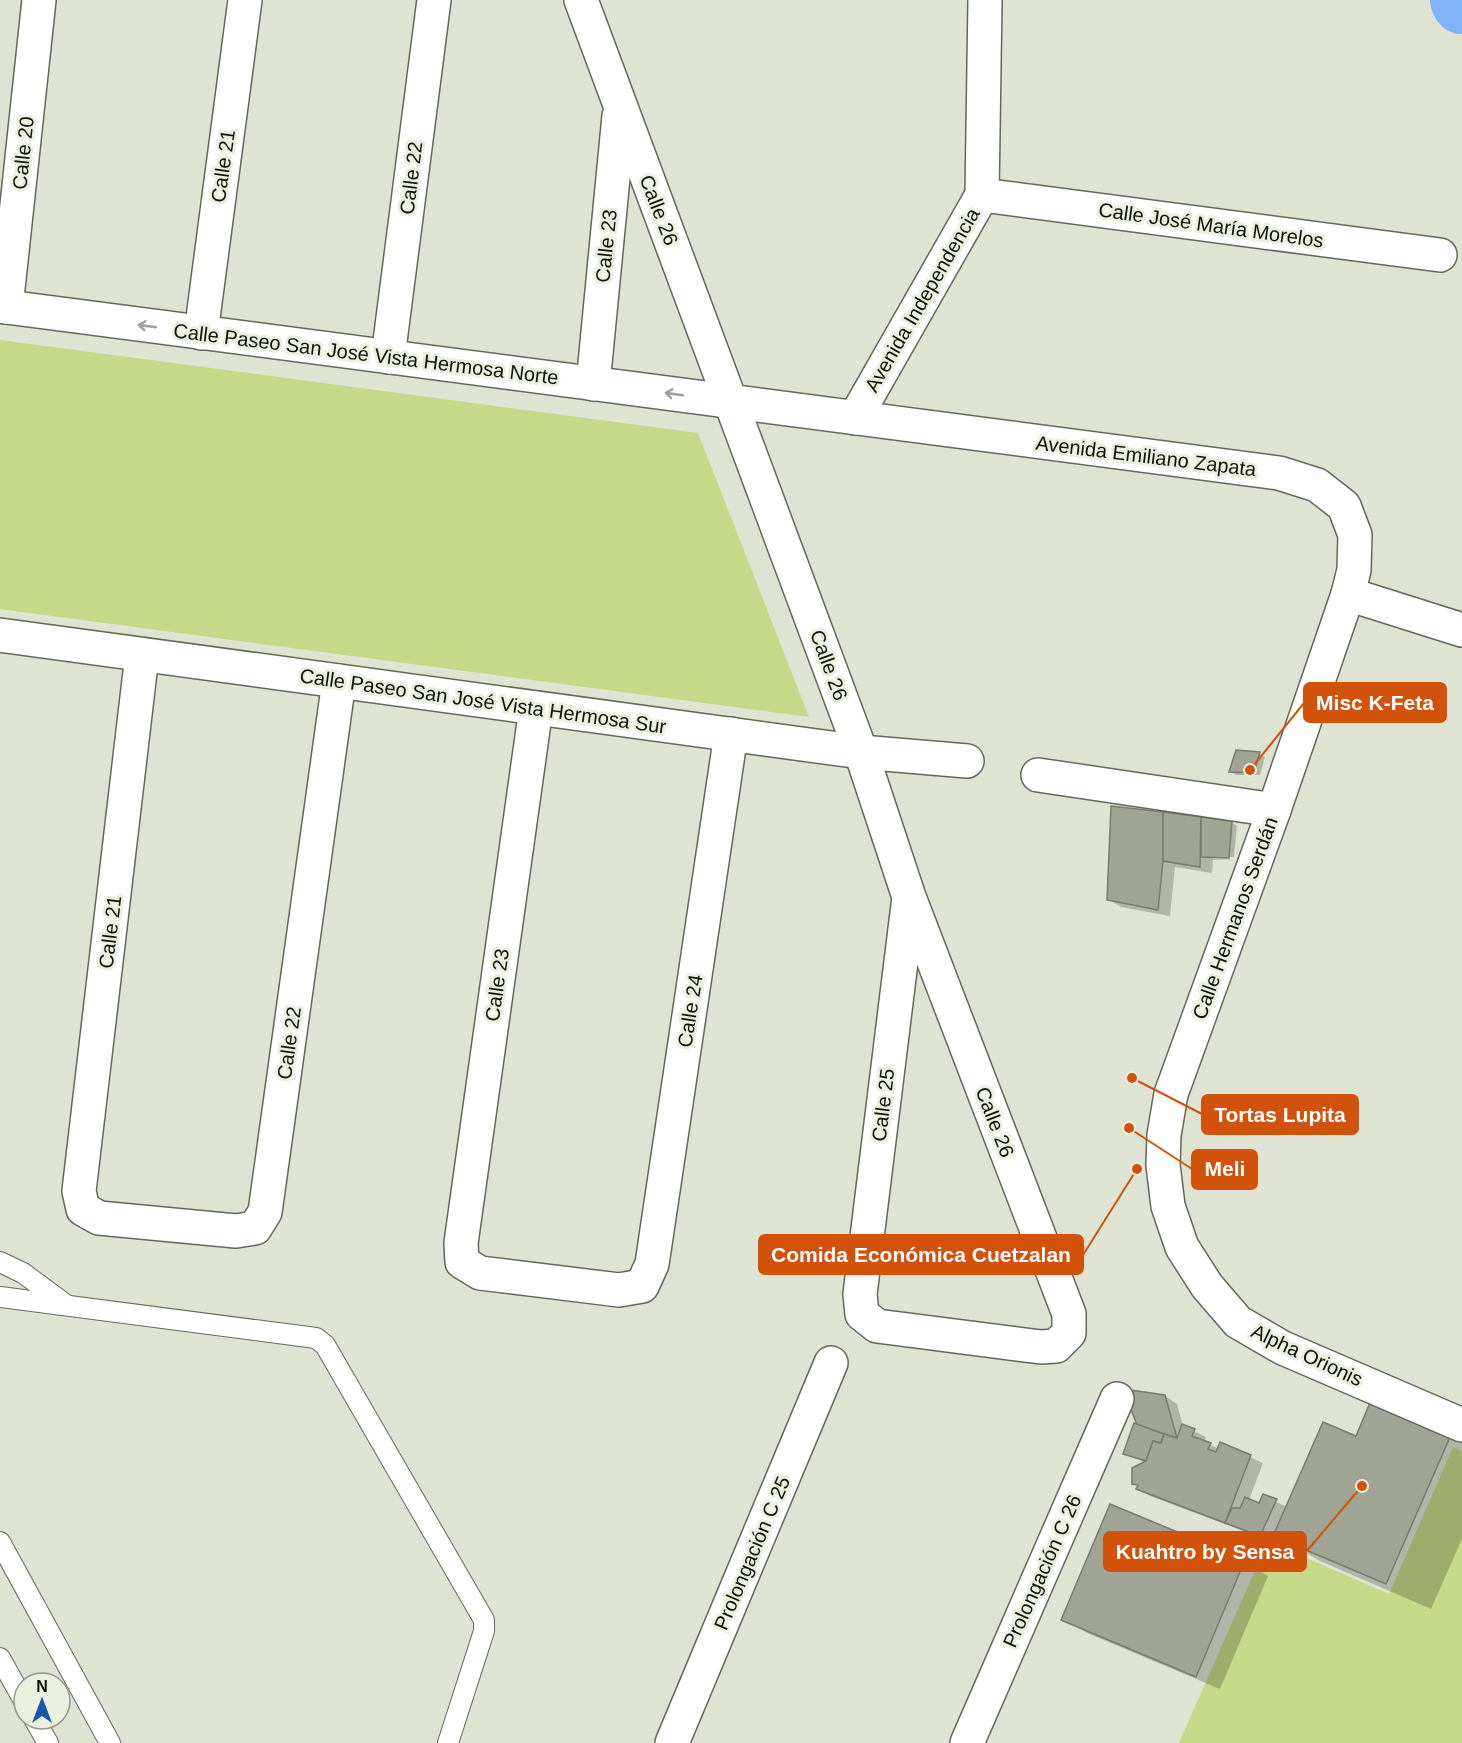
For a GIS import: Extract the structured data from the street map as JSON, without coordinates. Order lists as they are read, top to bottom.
{
  "streets": {
    "street": [
      "Calle 20",
      "Calle 21",
      "Calle 22",
      "Calle 26",
      "Calle José María Morelos",
      "Calle 23",
      "Avenida Independencia",
      "Calle Paseo San José Vista Hermosa Norte",
      "Avenida Emiliano Zapata",
      "Calle Paseo San José Vista Hermosa Sur",
      "Calle Hermanos Serdán",
      "Calle 24",
      "Calle 25",
      "Alpha Orionis",
      "Prolongación C 25",
      "Prolongación C 26"
    ]
  },
  "crossings": [
    ["Calle 20", "Calle Paseo San José Vista Hermosa Norte"],
    ["Calle 21", "Calle 22"],
    ["Calle 21", "Calle Paseo San José Vista Hermosa Norte"],
    ["Calle 21", "Calle Paseo San José Vista Hermosa Sur"],
    ["Calle 22", "Calle Paseo San José Vista Hermosa Norte"],
    ["Calle 22", "Calle Paseo San José Vista Hermosa Sur"],
    ["Calle 26", "Calle 23"],
    ["Calle 26", "Calle Paseo San José Vista Hermosa Norte"],
    ["Calle 26", "Avenida Emiliano Zapata"],
    ["Calle 26", "Calle Paseo San José Vista Hermosa Sur"],
    ["Calle 26", "Calle 25"],
    ["Calle José María Morelos", "Avenida Independencia"],
    ["Calle 23", "Calle Paseo San José Vista Hermosa Norte"],
    ["Calle 23", "Calle Paseo San José Vista Hermosa Sur"],
    ["Calle 23", "Calle 24"],
    ["Avenida Independencia", "Avenida Emiliano Zapata"],
    ["Calle Paseo San José Vista Hermosa Norte", "Avenida Emiliano Zapata"],
    ["Avenida Emiliano Zapata", "Calle Hermanos Serdán"],
    ["Calle Paseo San José Vista Hermosa Sur", "Calle 24"],
    ["Calle Hermanos Serdán", "Alpha Orionis"]
  ],
  "one_way": ["Calle Paseo San José Vista Hermosa Norte"],
  "places": [
    "Misc K-Feta",
    "Tortas Lupita",
    "Meli",
    "Comida Económica Cuetzalan",
    "Kuahtro by Sensa"
  ],
  "north": "top"
}
